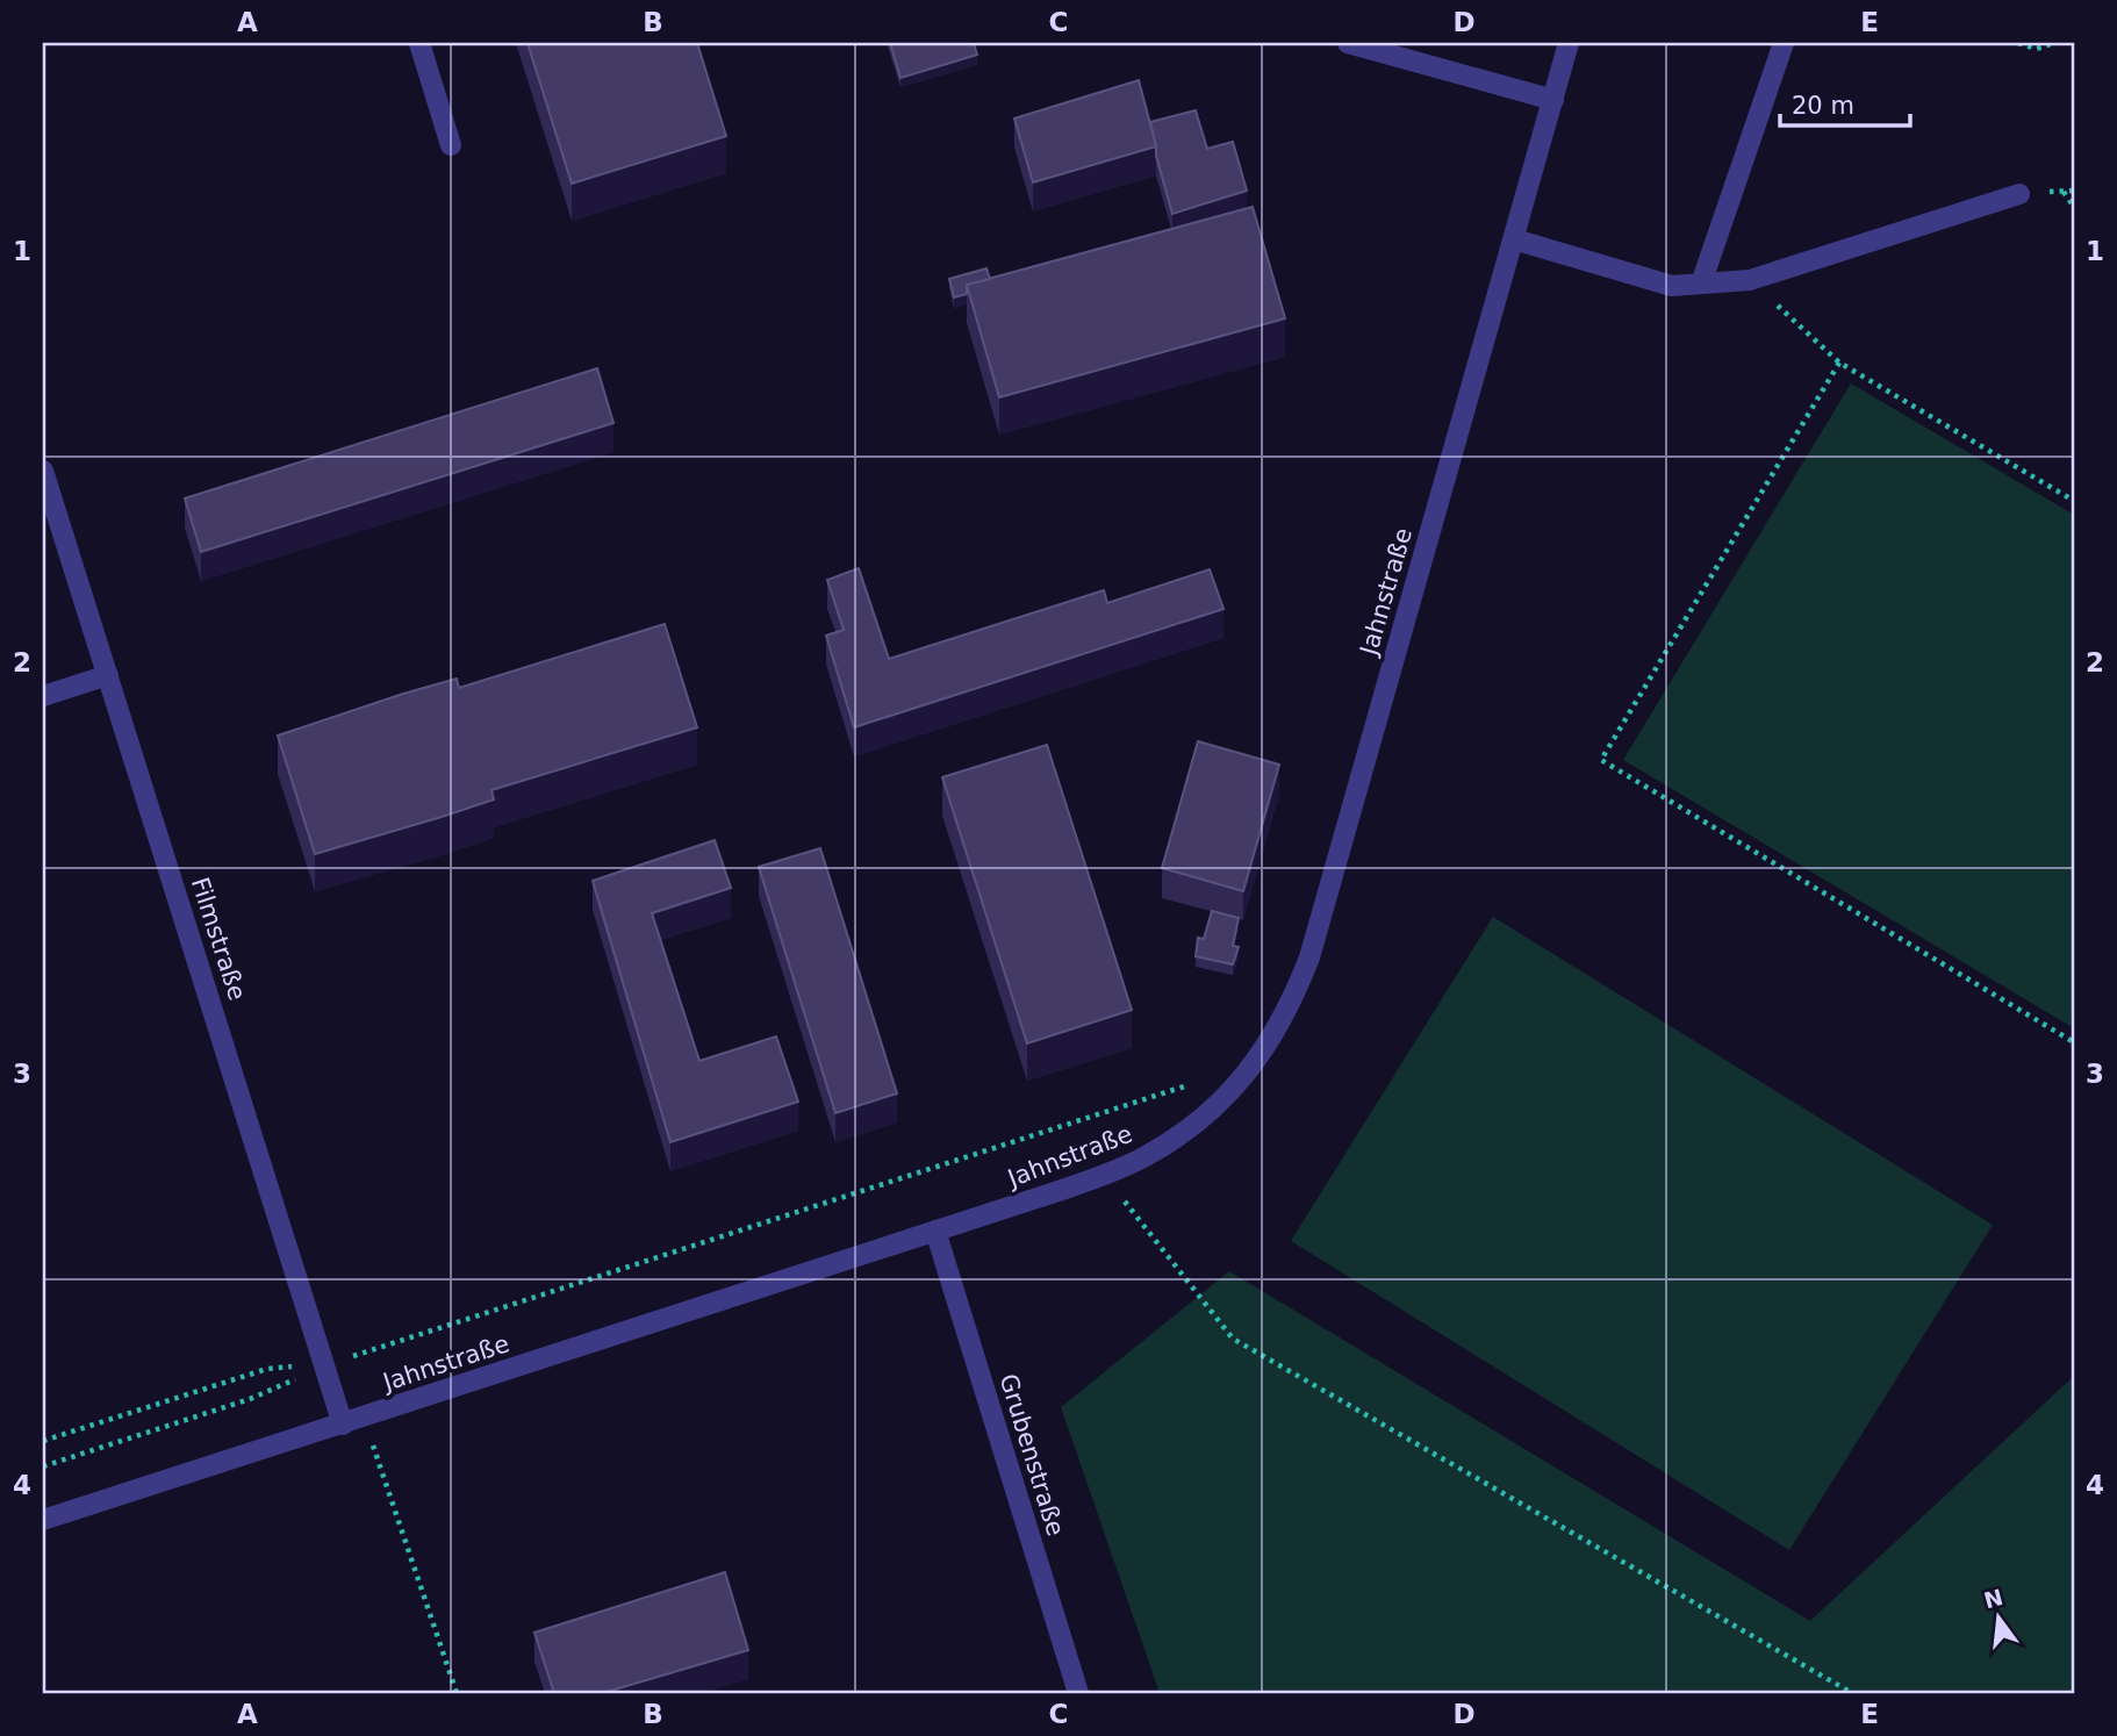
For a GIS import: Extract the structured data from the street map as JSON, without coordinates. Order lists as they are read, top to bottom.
{
  "streets": {
    "street": ["Jahnstraße", "Filmstraße", "Grubenstraße"]
  },
  "crossings": [
    ["Jahnstraße", "Filmstraße"],
    ["Jahnstraße", "Grubenstraße"]
  ],
  "scale_bar": "20 m",
  "north": "top",
  "grid": {
    "columns": [
      "A",
      "B",
      "C",
      "D",
      "E"
    ],
    "rows": [
      "1",
      "2",
      "3",
      "4"
    ]
  }
}
